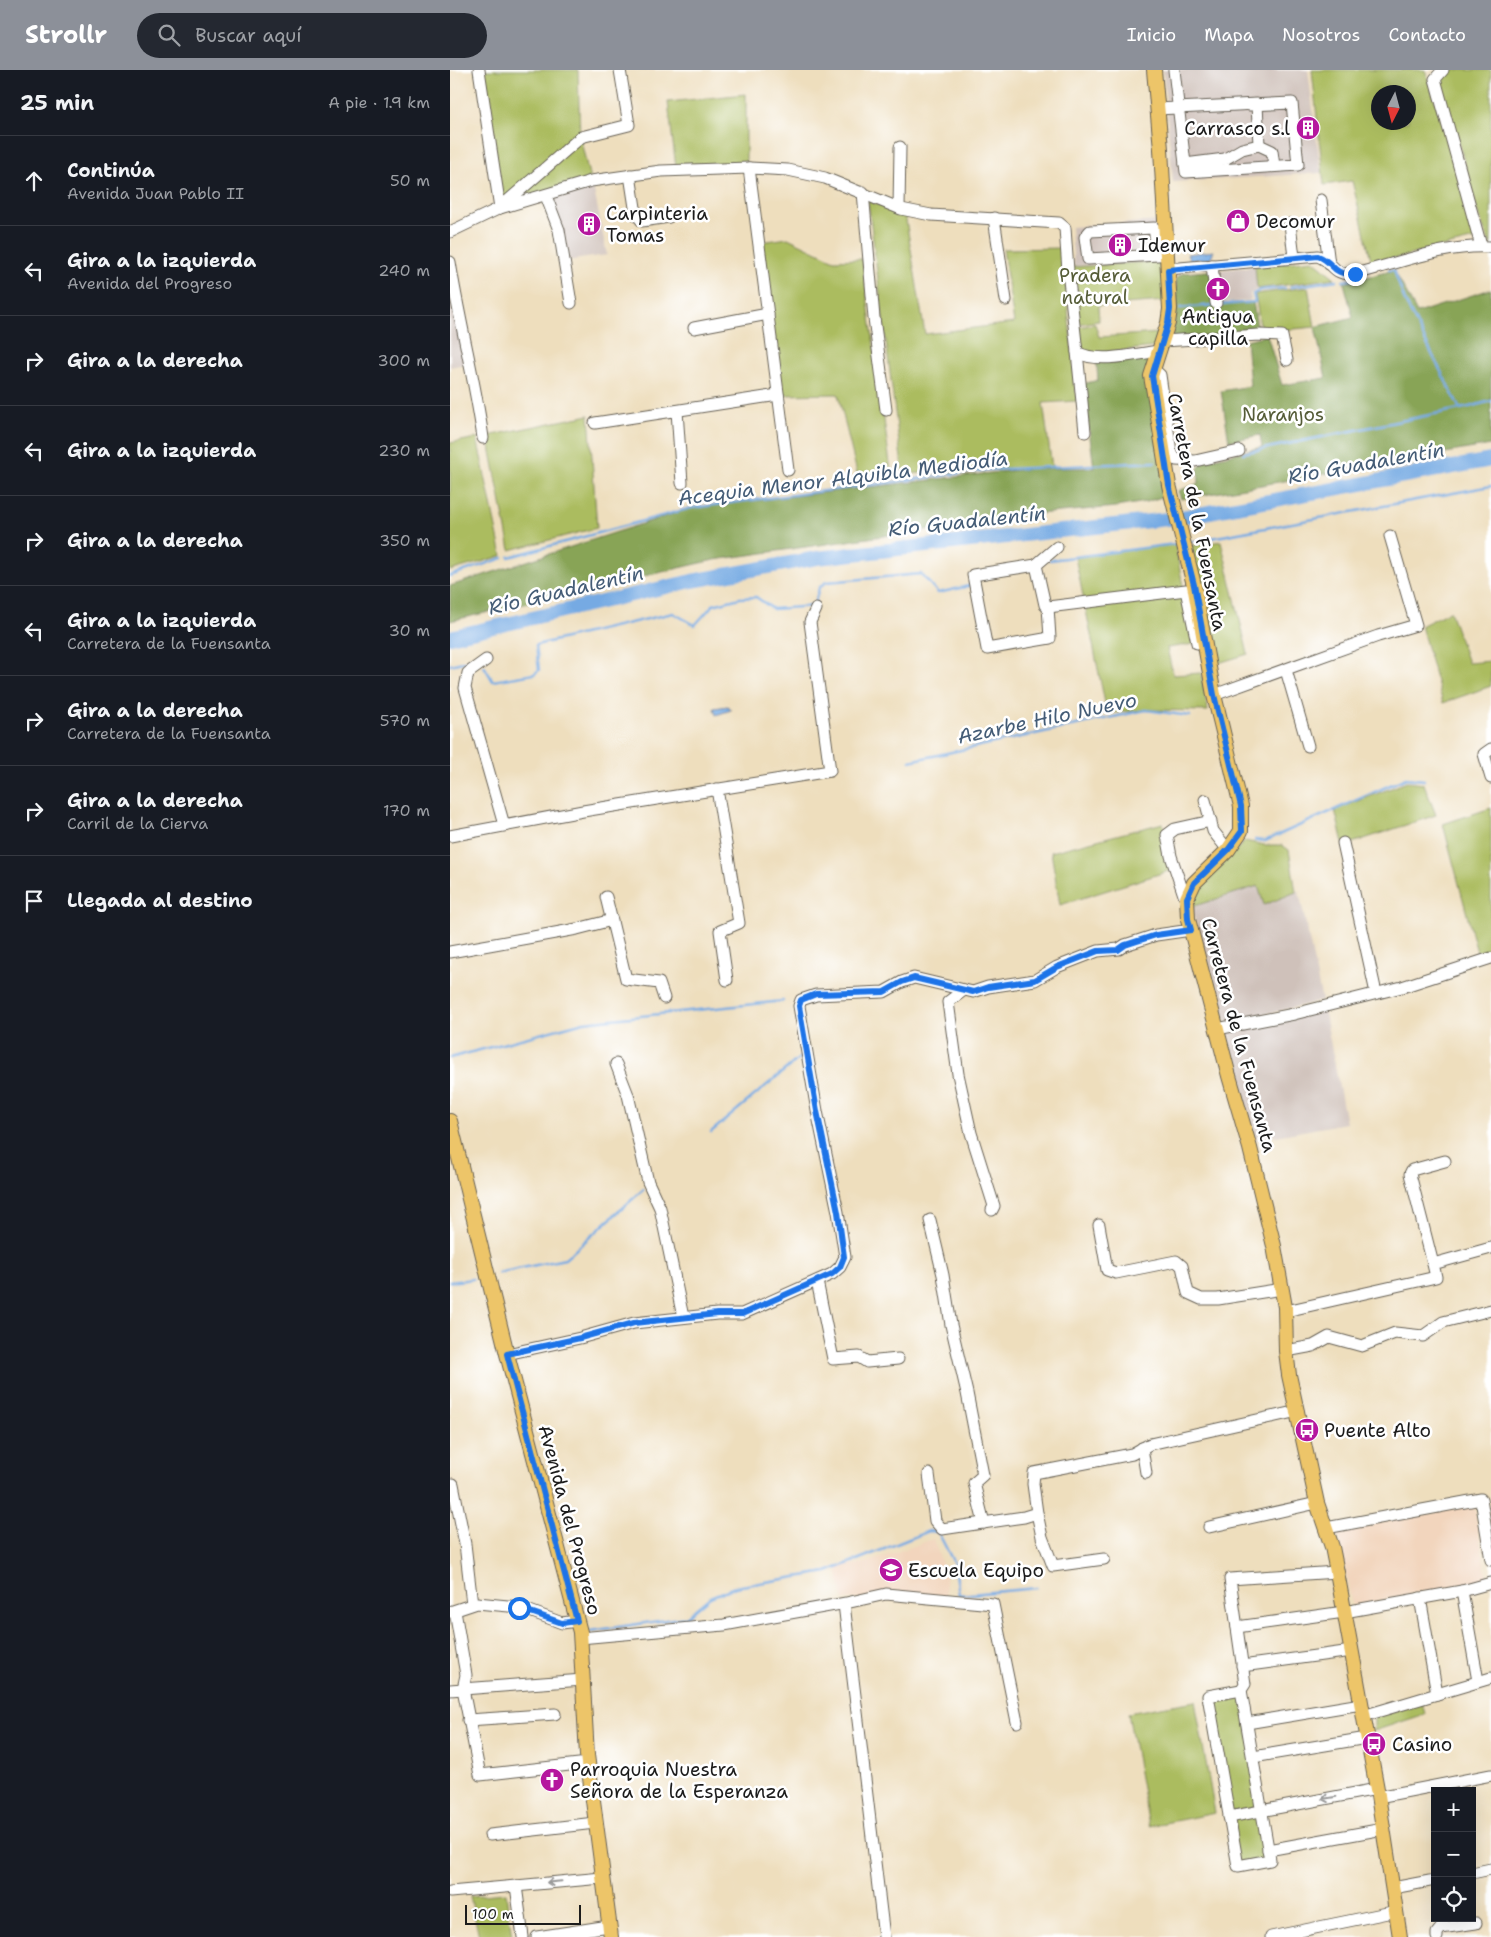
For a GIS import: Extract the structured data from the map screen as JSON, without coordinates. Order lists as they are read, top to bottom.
{
  "streets": {
    "main road": ["Carretera de la Fuensanta", "Avenida del Progreso"]
  },
  "water": ["Río Guadalentín", "Acequia Menor Alquibla Mediodía", "Azarbe Hilo Nuevo"],
  "parks": ["Pradera natural", "Naranjos"],
  "places": {
    "building": ["Carrasco s.l", "Carpinteria Tomas", "Idemur"],
    "shop": ["Decomur"],
    "church": ["Antigua capilla", "Parroquia Nuestra Señora de la Esperanza"],
    "bus stop": ["Puente Alto", "Casino"],
    "school or university": ["Escuela Equipo"]
  },
  "scale_bar": "100 m",
  "north": "bottom",
  "page": {
    "header": "Strollr",
    "search": "Buscar aquí",
    "nav": [
      "Inicio",
      "Mapa",
      "Nosotros",
      "Contacto"
    ],
    "heading": ["25 min", "A pie · 1.9 km"],
    "list": [
      ["Continúa", "Avenida Juan Pablo II", "50 m"],
      ["Gira a la izquierda", "Avenida del Progreso", "240 m"],
      ["Gira a la derecha", "300 m"],
      ["Gira a la izquierda", "230 m"],
      ["Gira a la derecha", "350 m"],
      ["Gira a la izquierda", "Carretera de la Fuensanta", "30 m"],
      ["Gira a la derecha", "Carretera de la Fuensanta", "570 m"],
      ["Gira a la derecha", "Carril de la Cierva", "170 m"],
      "Llegada al destino"
    ],
    "map_buttons": ["+", "−"],
    "scale": "100 m"
  }
}
